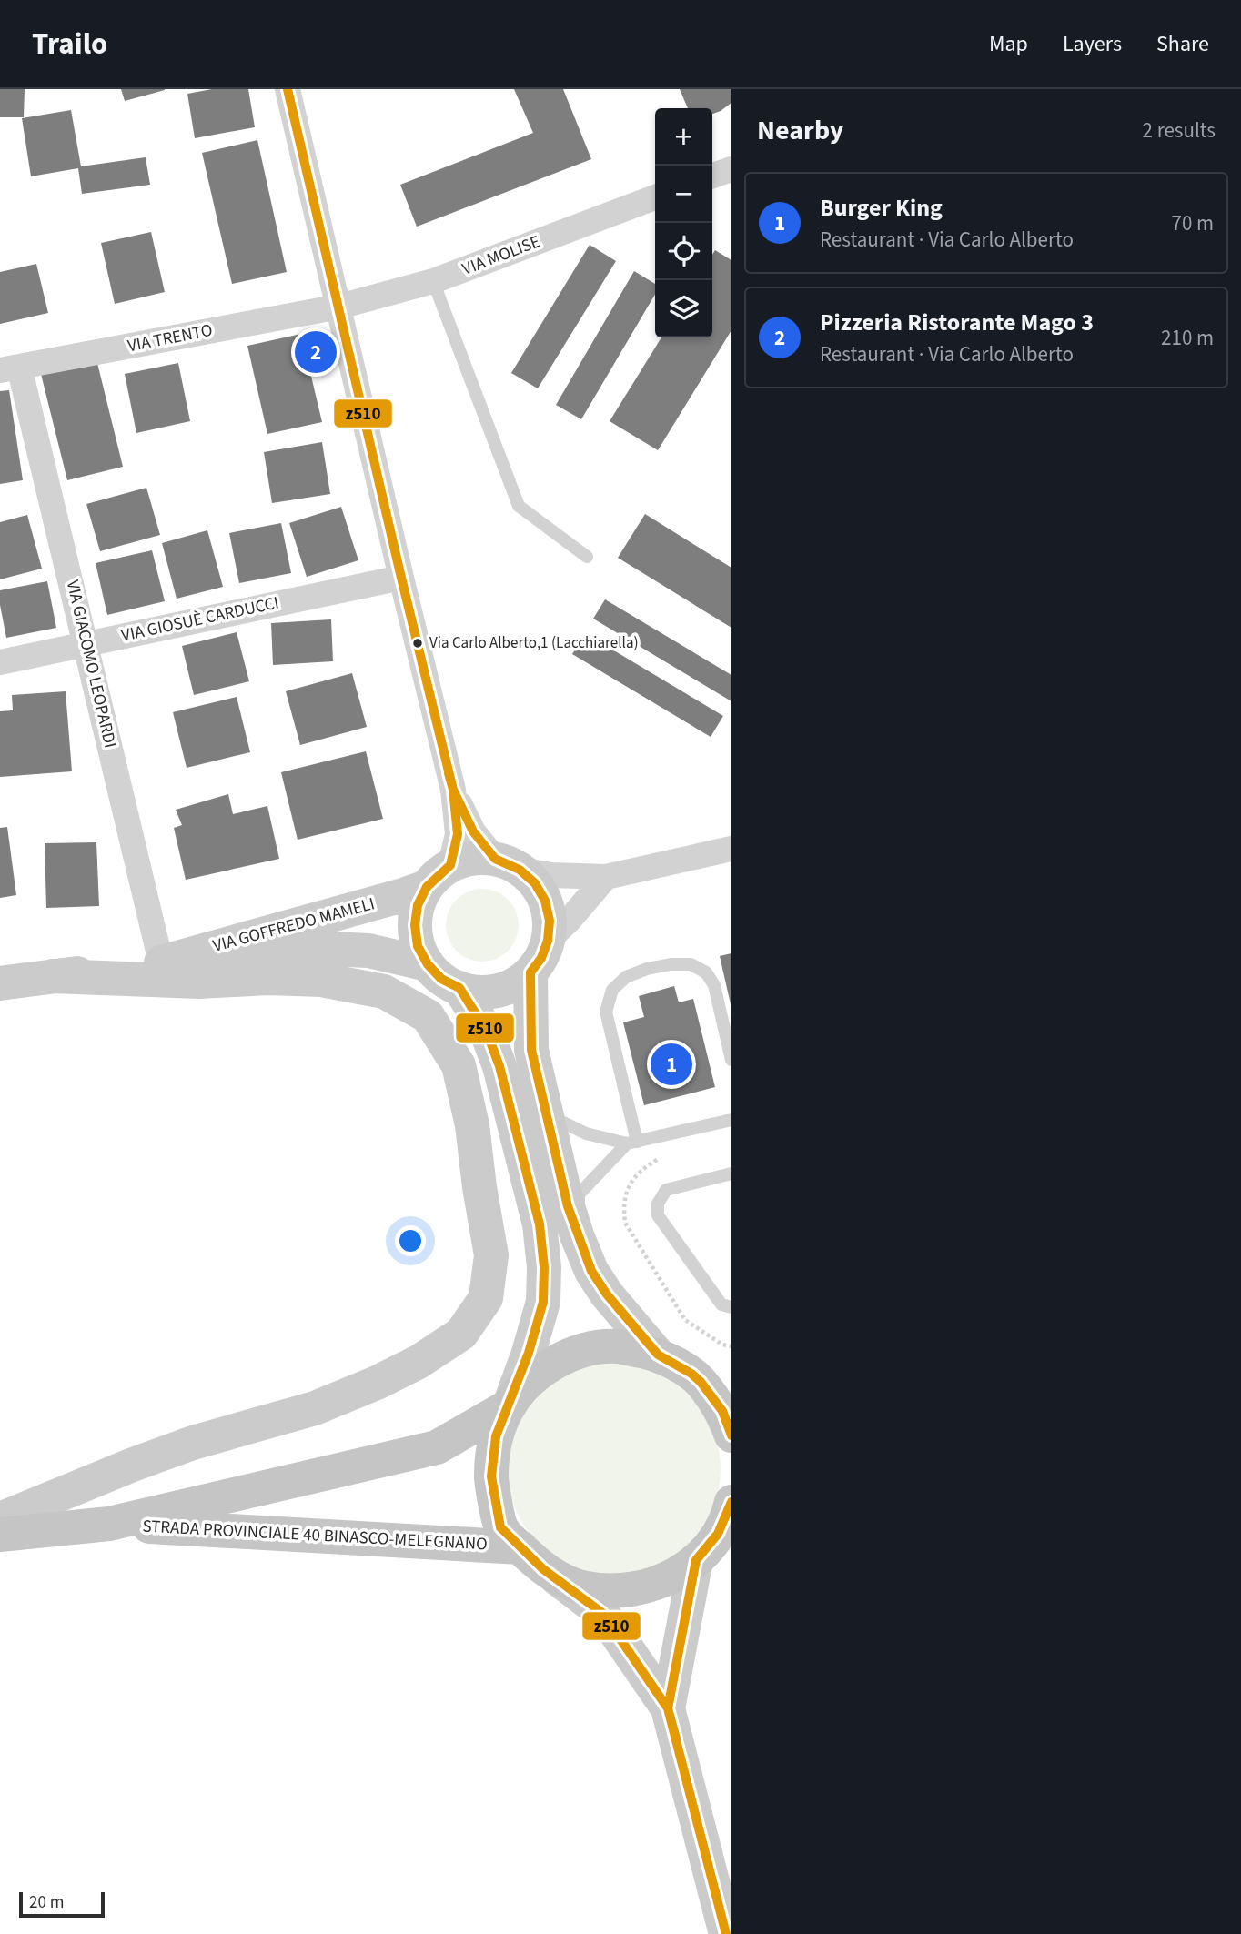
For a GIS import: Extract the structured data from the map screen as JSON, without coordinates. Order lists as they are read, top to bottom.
{
  "streets": {
    "main road": ["STRADA PROVINCIALE 40 BINASCO-MELEGNANO"],
    "street": [
      "VIA MOLISE",
      "VIA TRENTO",
      "VIA GIOSUÈ CARDUCCI",
      "VIA GIACOMO LEOPARDI",
      "VIA GOFFREDO MAMELI"
    ]
  },
  "crossings": [
    ["VIA MOLISE", "VIA TRENTO"],
    ["VIA TRENTO", "VIA GIACOMO LEOPARDI"],
    ["VIA GIOSUÈ CARDUCCI", "VIA GIACOMO LEOPARDI"],
    ["VIA GIACOMO LEOPARDI", "VIA GOFFREDO MAMELI"]
  ],
  "places": ["Via Carlo Alberto,1 (Lacchiarella)"],
  "lines": ["transit line z510"],
  "scale_bar": "20 m",
  "page": {
    "header": "Trailo",
    "nav": ["Map", "Layers", "Share"],
    "heading": ["Nearby", "2 results"],
    "map_buttons": ["+", "−"],
    "list": [
      {
        "mark": "1",
        "name": "Burger King",
        "note": "Restaurant · Via Carlo Alberto",
        "value": "70 m"
      },
      {
        "mark": "2",
        "name": "Pizzeria Ristorante Mago 3",
        "note": "Restaurant · Via Carlo Alberto",
        "value": "210 m"
      }
    ],
    "pins": ["2", "1"],
    "scale": "20 m"
  }
}
